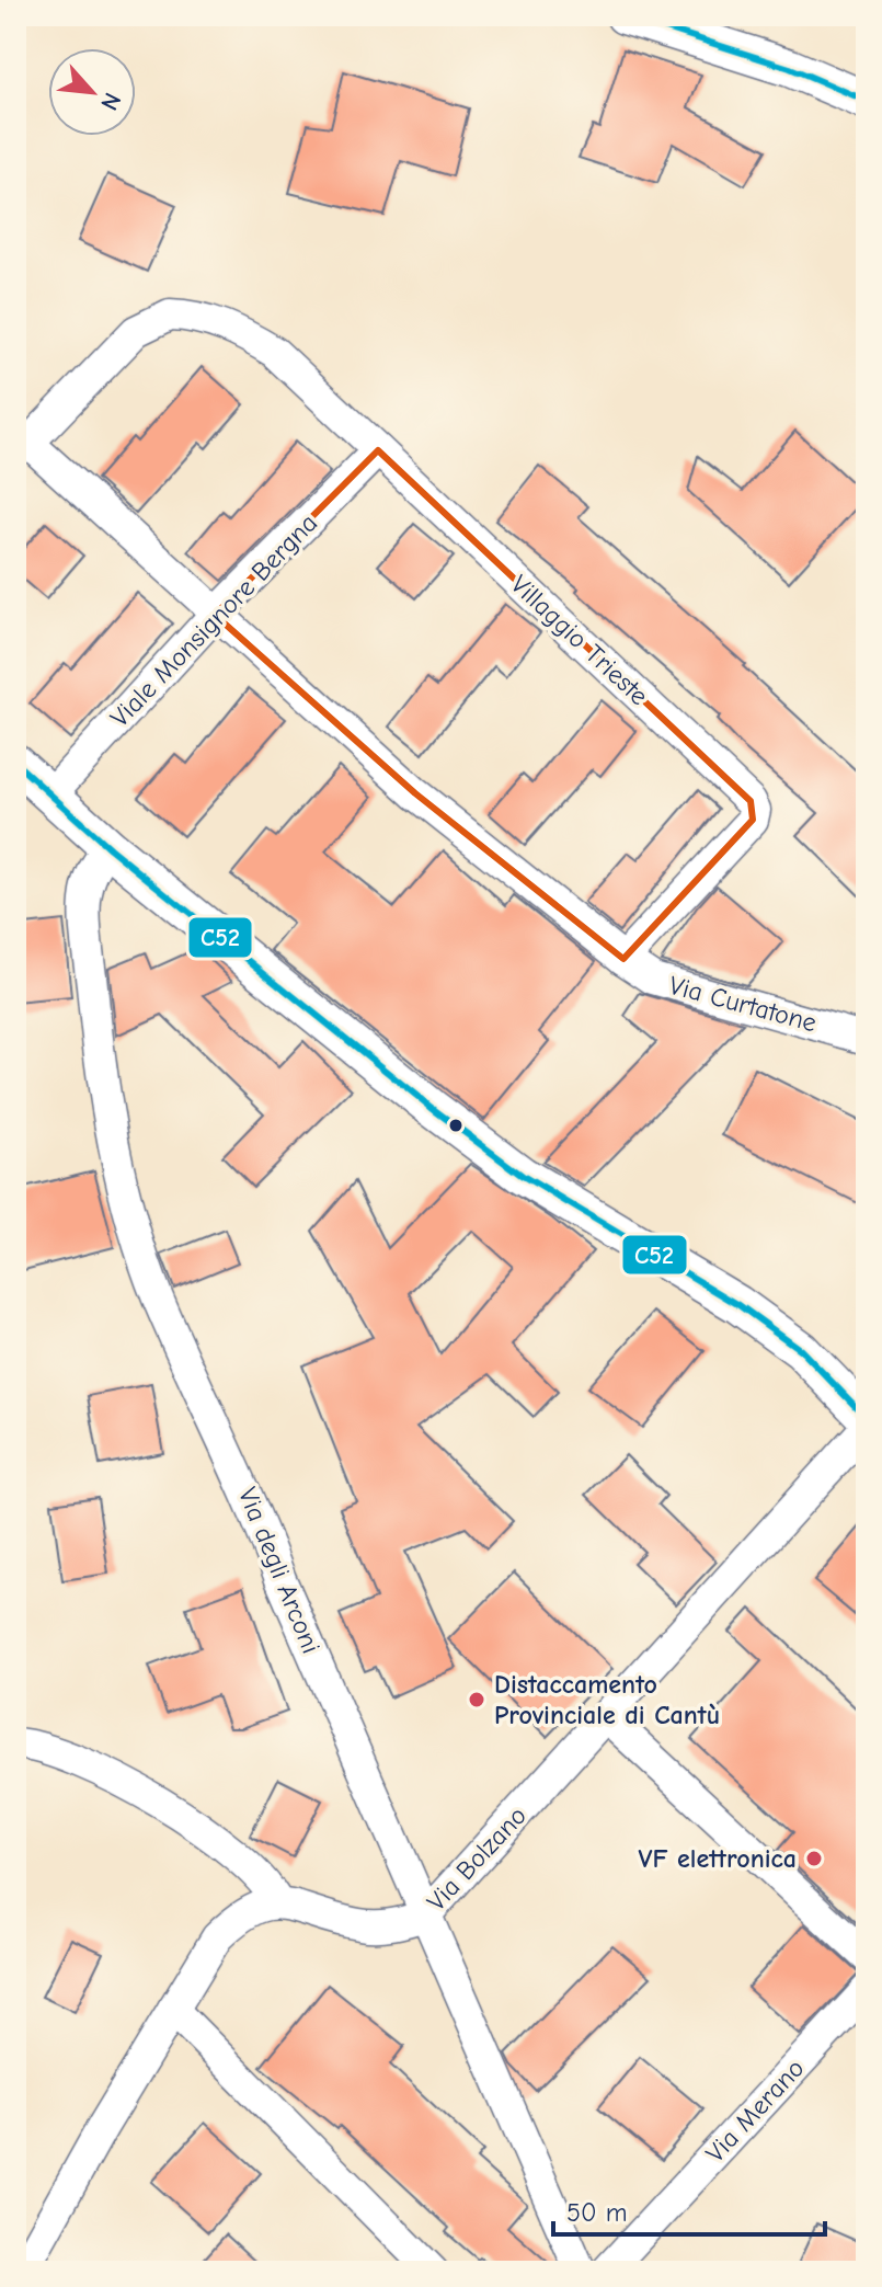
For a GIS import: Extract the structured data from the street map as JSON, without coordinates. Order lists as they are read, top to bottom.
{
  "streets": {
    "street": [
      "Viale Monsignore Bergna",
      "Villaggio Trieste",
      "Via Curtatone",
      "Via degli Arconi",
      "Via Bolzano",
      "Via Merano"
    ]
  },
  "crossings": [
    ["Viale Monsignore Bergna", "Villaggio Trieste"],
    ["Villaggio Trieste", "Via Curtatone"],
    ["Via degli Arconi", "Via Bolzano"],
    ["Via degli Arconi", "Via Merano"]
  ],
  "places": ["Distaccamento Provinciale di Cantù", "VF elettronica"],
  "lines": ["transit line C52"],
  "scale_bar": "50 m",
  "north": "bottom right"
}
